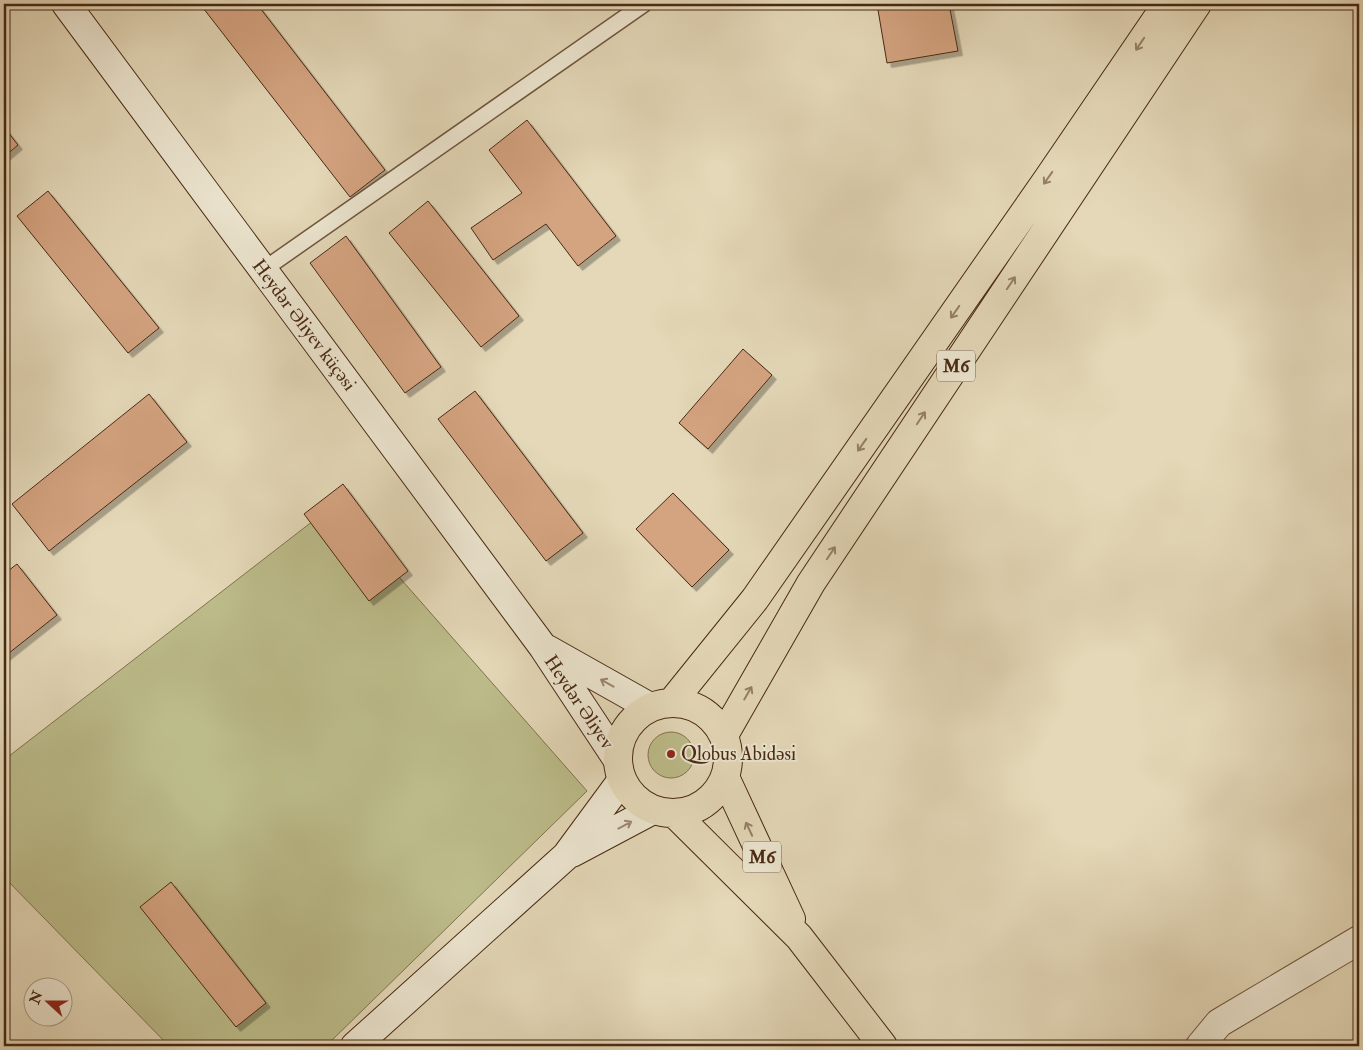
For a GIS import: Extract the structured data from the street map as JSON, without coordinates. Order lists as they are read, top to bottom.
{
  "streets": {
    "highway": ["M6"],
    "main road": ["Heydər Əliyev küçəsi", "Heydər Əliyev"]
  },
  "crossings": [
    ["Heydər Əliyev küçəsi", "Heydər Əliyev"],
    ["M6", "Heydər Əliyev"]
  ],
  "one_way": ["Heydər Əliyev"],
  "places": ["Qlobus Abidəsi"],
  "north": "left"
}
